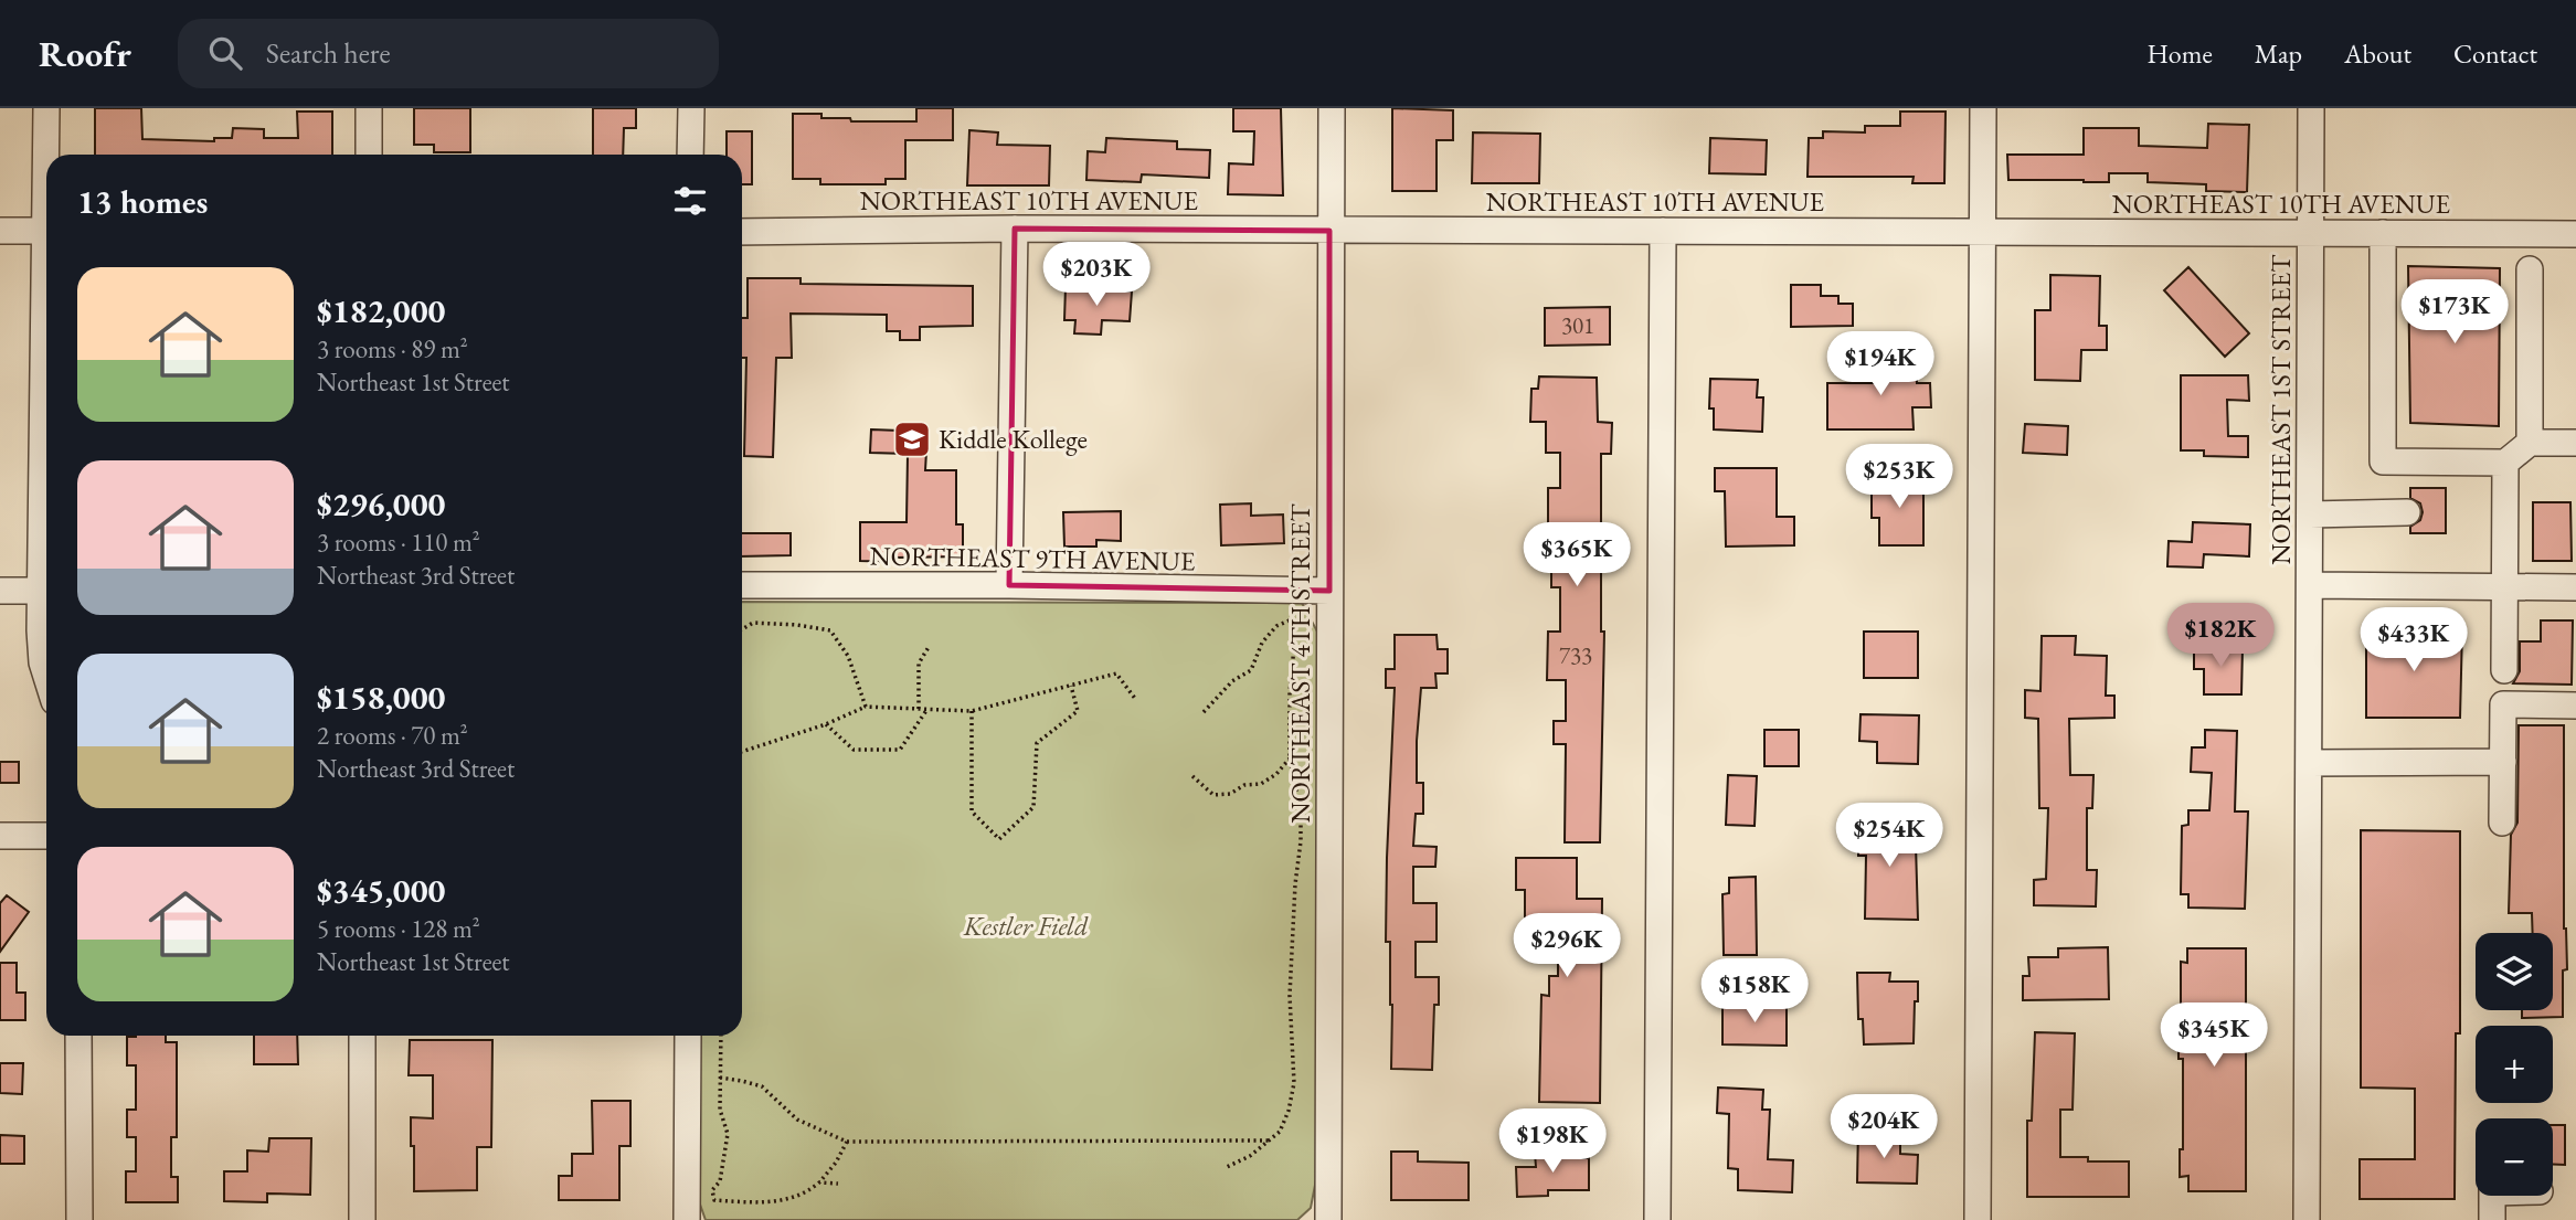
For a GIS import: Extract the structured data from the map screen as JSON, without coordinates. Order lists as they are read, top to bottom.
{
  "streets": {
    "street": [
      "NORTHEAST 10TH AVENUE",
      "NORTHEAST 1ST STREET",
      "NORTHEAST 9TH AVENUE",
      "NORTHEAST 4TH STREET"
    ]
  },
  "crossings": [
    ["NORTHEAST 10TH AVENUE", "NORTHEAST 1ST STREET"],
    ["NORTHEAST 10TH AVENUE", "NORTHEAST 4TH STREET"],
    ["NORTHEAST 9TH AVENUE", "NORTHEAST 4TH STREET"]
  ],
  "parks": ["Kestler Field"],
  "places": {
    "school or university": ["Kiddle Kollege"]
  },
  "house_numbers": ["301", "733"],
  "page": {
    "header": "Roofr",
    "search": "Search here",
    "nav": [
      "Home",
      "Map",
      "About",
      "Contact"
    ],
    "heading": "13 homes",
    "price": [
      "$203K",
      "$173K",
      "$194K",
      "$253K",
      "$365K",
      "$182K",
      "$433K",
      "$254K",
      "$296K",
      "$158K",
      "$345K",
      "$204K",
      "$198K"
    ],
    "list": [
      {
        "name": "$182,000",
        "note": "3 rooms · 89 m² · Northeast 1st Street"
      },
      {
        "name": "$296,000",
        "note": "3 rooms · 110 m² · Northeast 3rd Street"
      },
      {
        "name": "$158,000",
        "note": "2 rooms · 70 m² · Northeast 3rd Street"
      },
      {
        "name": "$345,000",
        "note": "5 rooms · 128 m² · Northeast 1st Street"
      }
    ],
    "map_buttons": ["+", "−"]
  }
}
